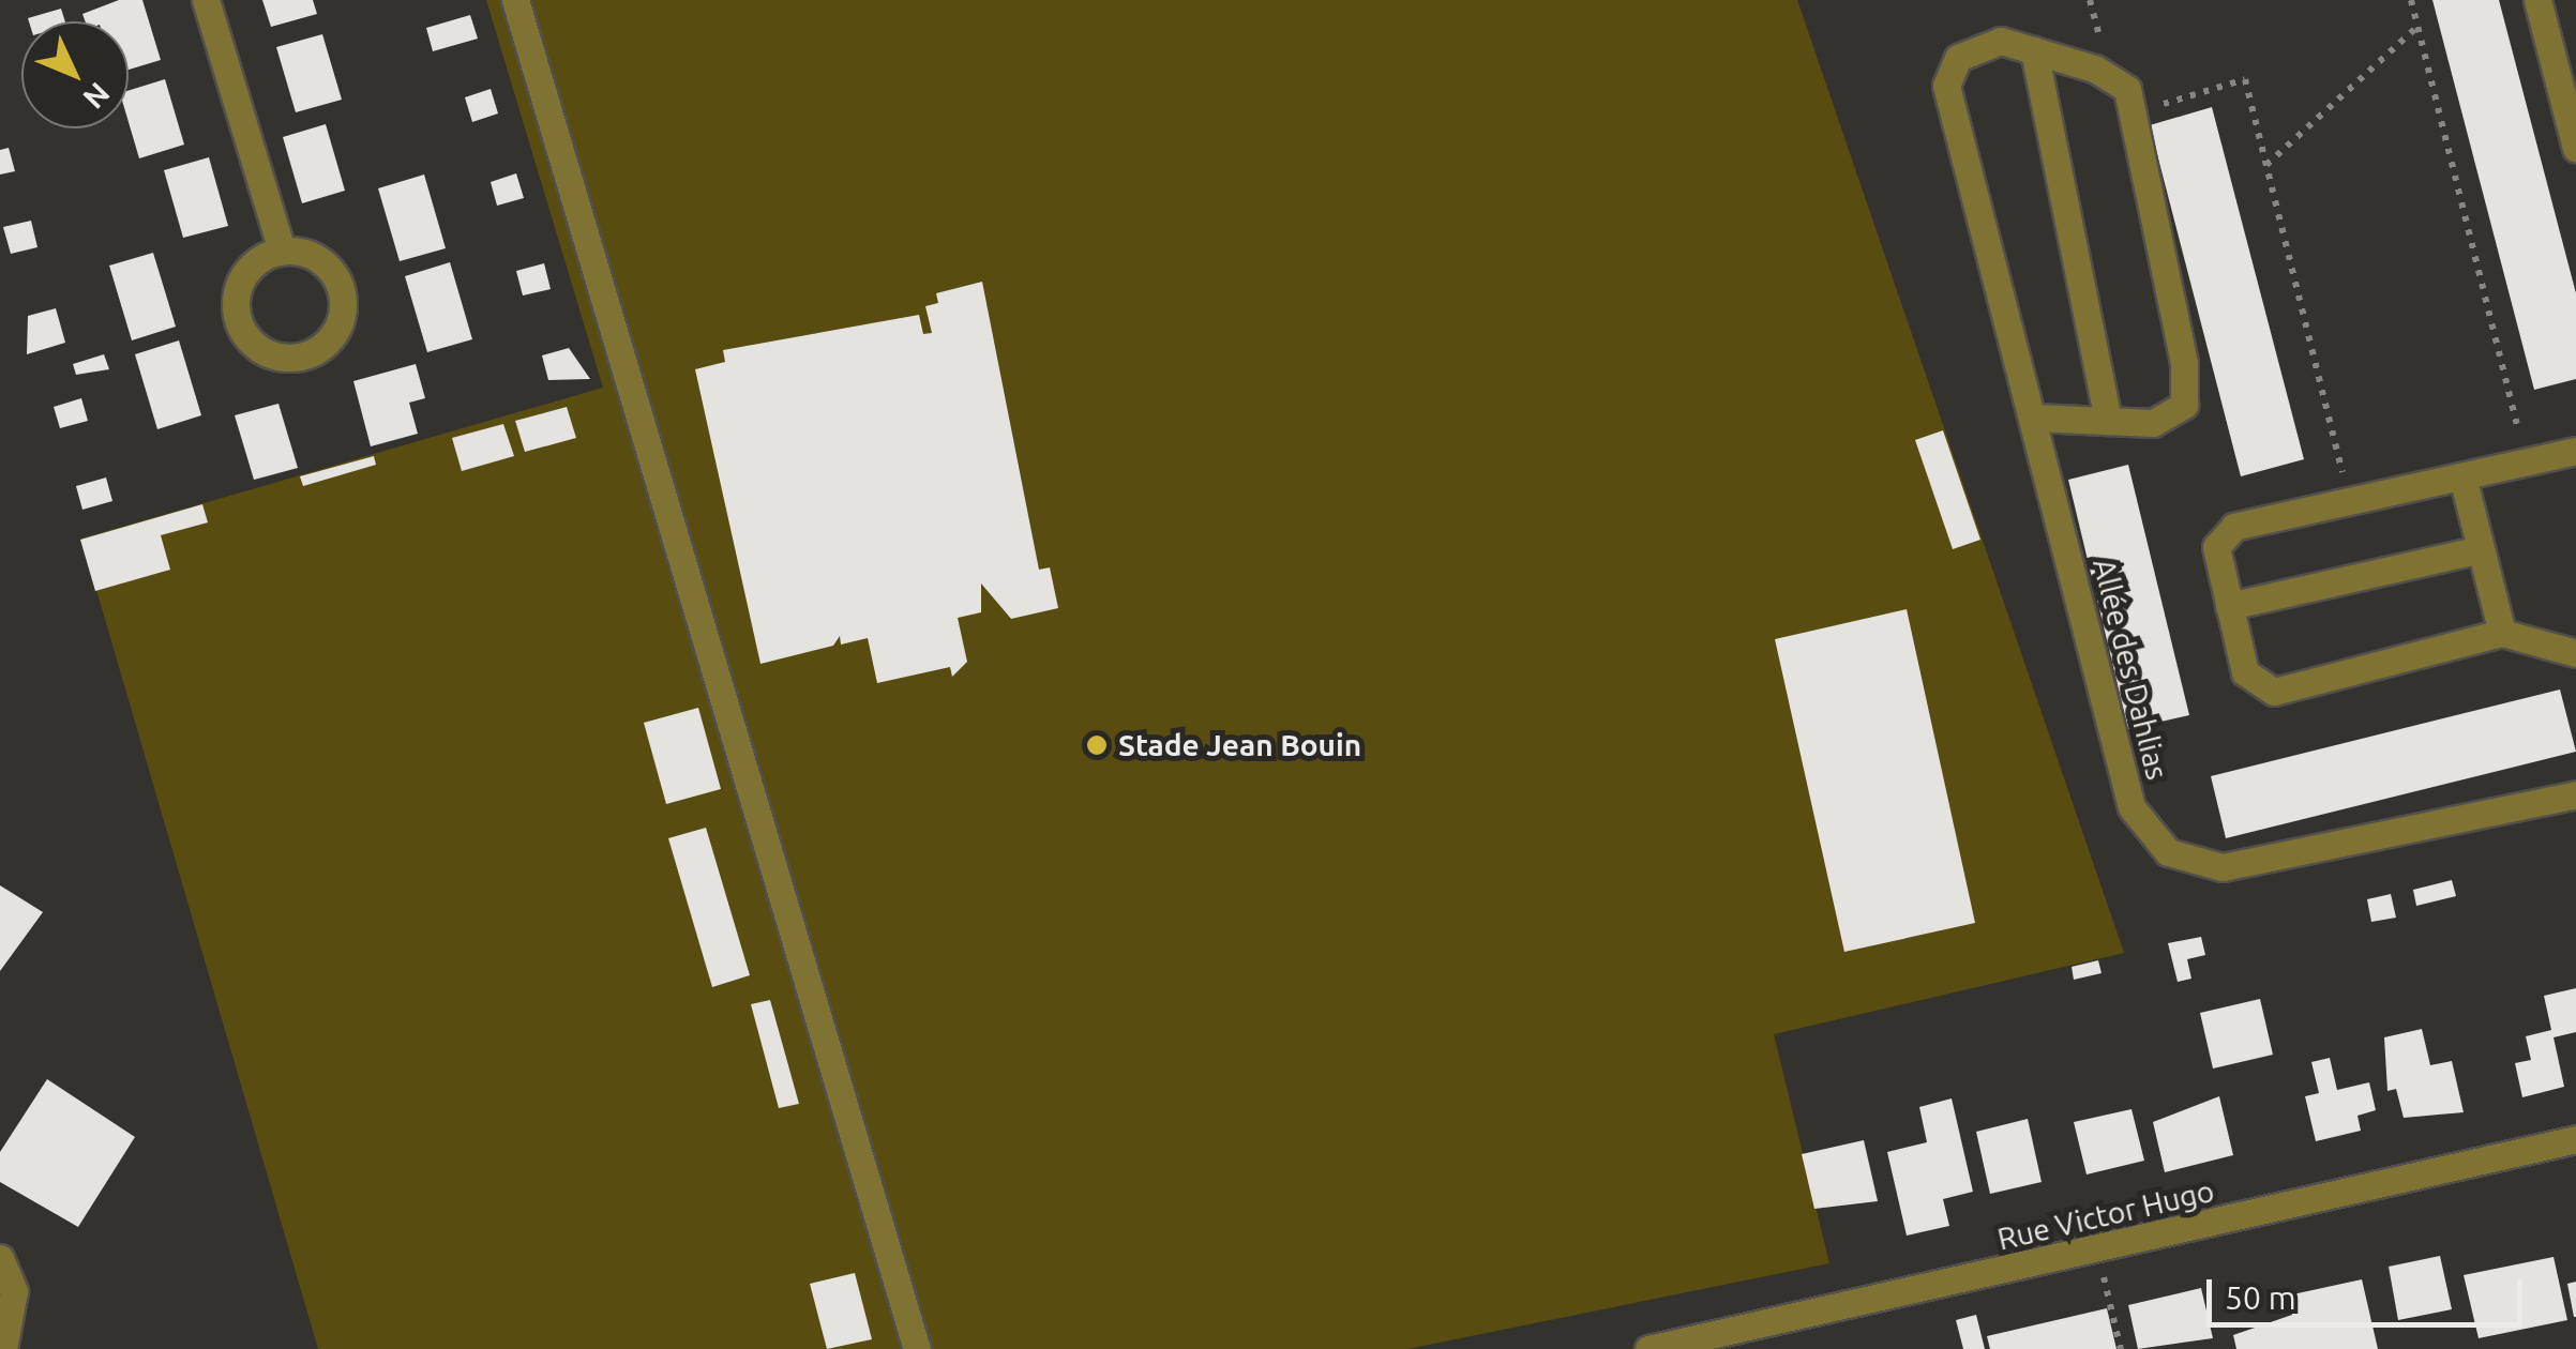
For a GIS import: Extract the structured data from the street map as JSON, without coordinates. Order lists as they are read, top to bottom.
{
  "streets": {
    "street": ["Allée des Dahlias", "Rue Victor Hugo"]
  },
  "places": ["Stade Jean Bouin"],
  "scale_bar": "50 m",
  "north": "bottom right"
}
